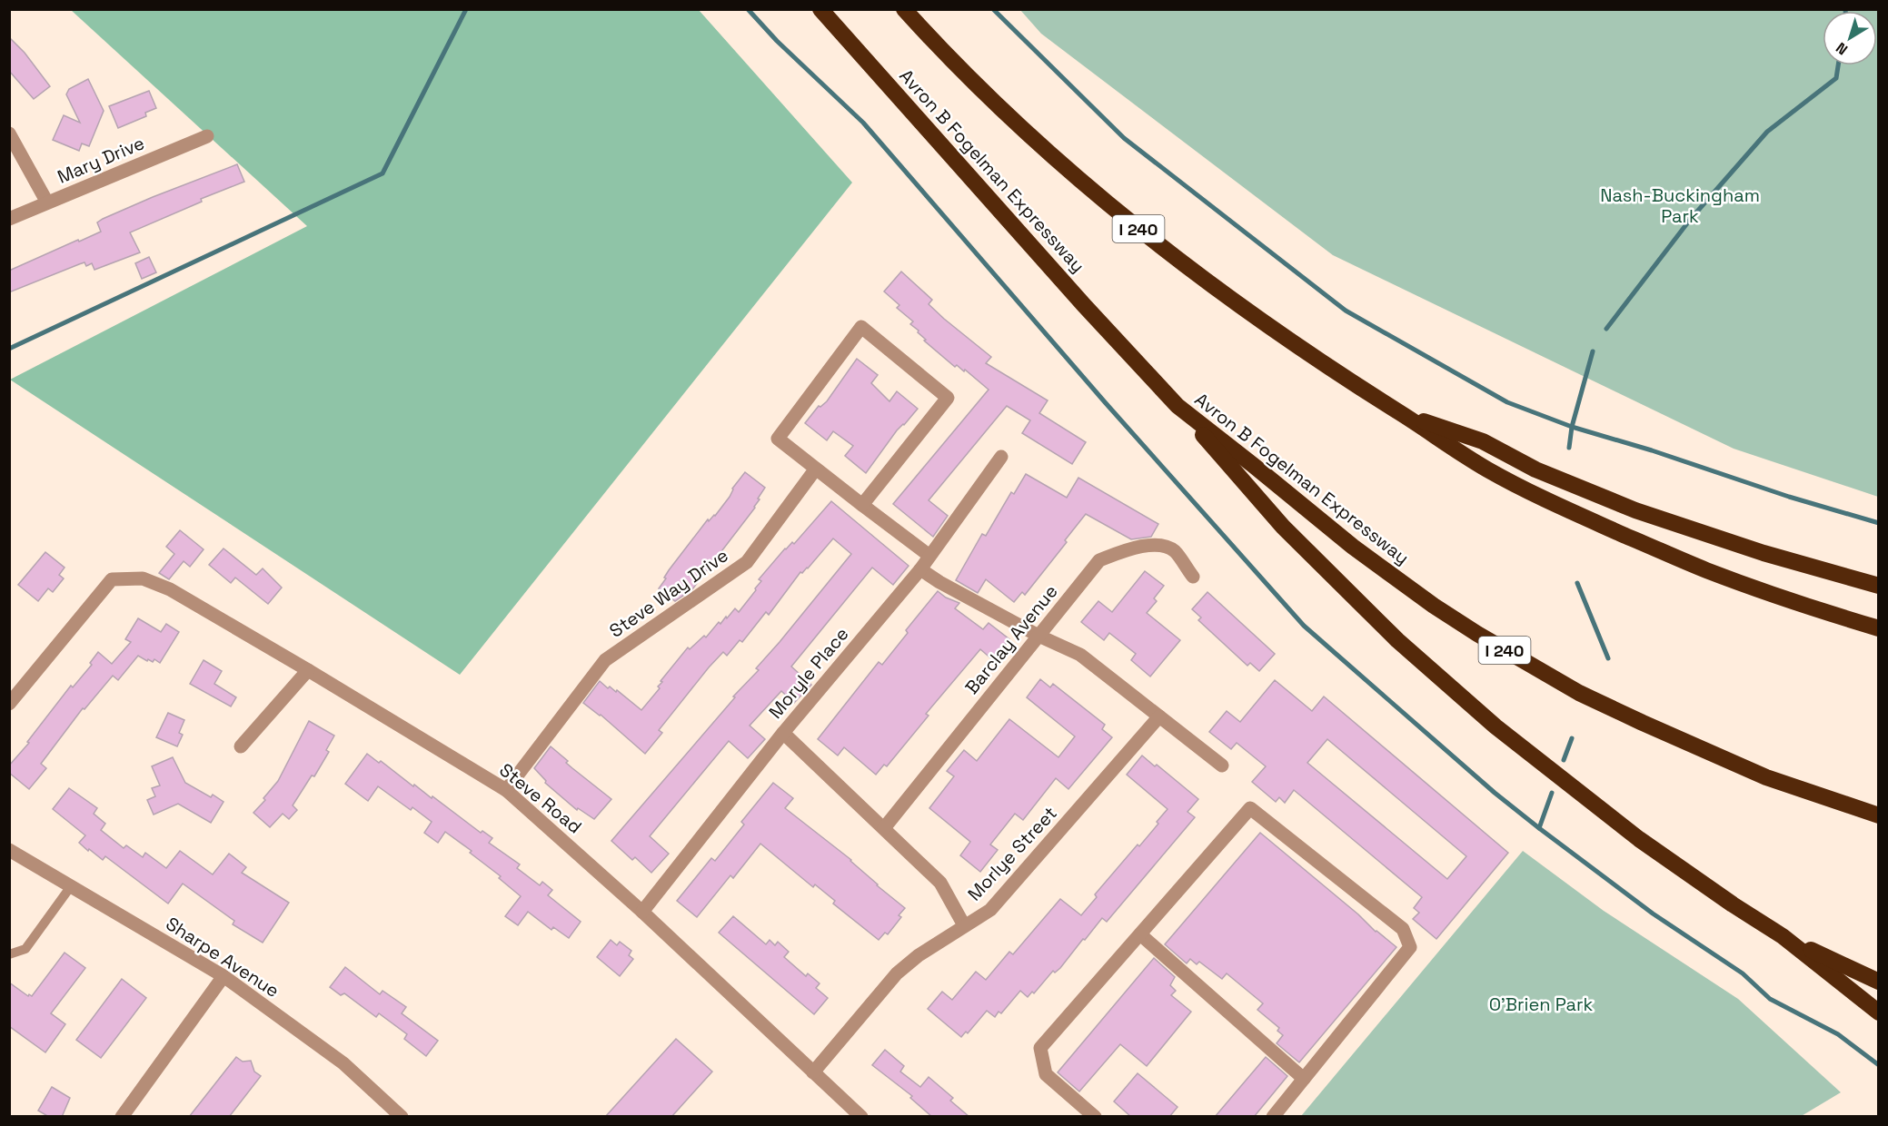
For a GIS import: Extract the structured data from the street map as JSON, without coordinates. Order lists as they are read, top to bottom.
{
  "streets": {
    "highway": ["Avron B Fogelman Expressway", "I 240"],
    "street": [
      "Mary Drive",
      "Steve Way Drive",
      "Barclay Avenue",
      "Moryle Place",
      "Steve Road",
      "Morlye Street",
      "Sharpe Avenue"
    ]
  },
  "crossings": [
    ["Steve Way Drive", "Steve Road"],
    ["Moryle Place", "Steve Road"],
    ["Steve Road", "Morlye Street"]
  ],
  "parks": ["Nash-Buckingham Park", "O'Brien Park"],
  "north": "bottom left"
}
